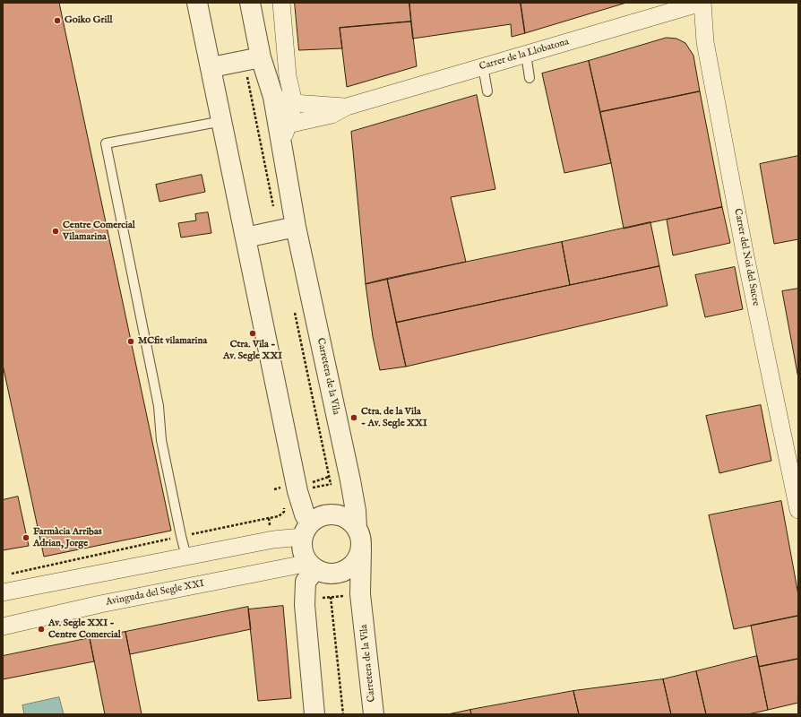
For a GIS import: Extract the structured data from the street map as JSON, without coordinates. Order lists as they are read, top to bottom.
{
  "streets": {
    "street": [
      "Carrer de la Llobatona",
      "Carrer del Noi del Sucre",
      "Carretera de la Vila",
      "Avinguda del Segle XXI"
    ]
  },
  "crossings": [
    ["Carrer de la Llobatona", "Carrer del Noi del Sucre"],
    ["Carrer de la Llobatona", "Carretera de la Vila"],
    ["Carretera de la Vila", "Avinguda del Segle XXI"]
  ],
  "places": [
    "Goiko Grill",
    "Centre Comercial Vilamarina",
    "Ctra. Vila - Av. Segle XXI",
    "MCfit vilamarina",
    "Ctra. de la Vila - Av. Segle XXI",
    "Farmàcia Arribas Adrian, Jorge",
    "Av. Segle XXI - Centre Comercial"
  ]
}
